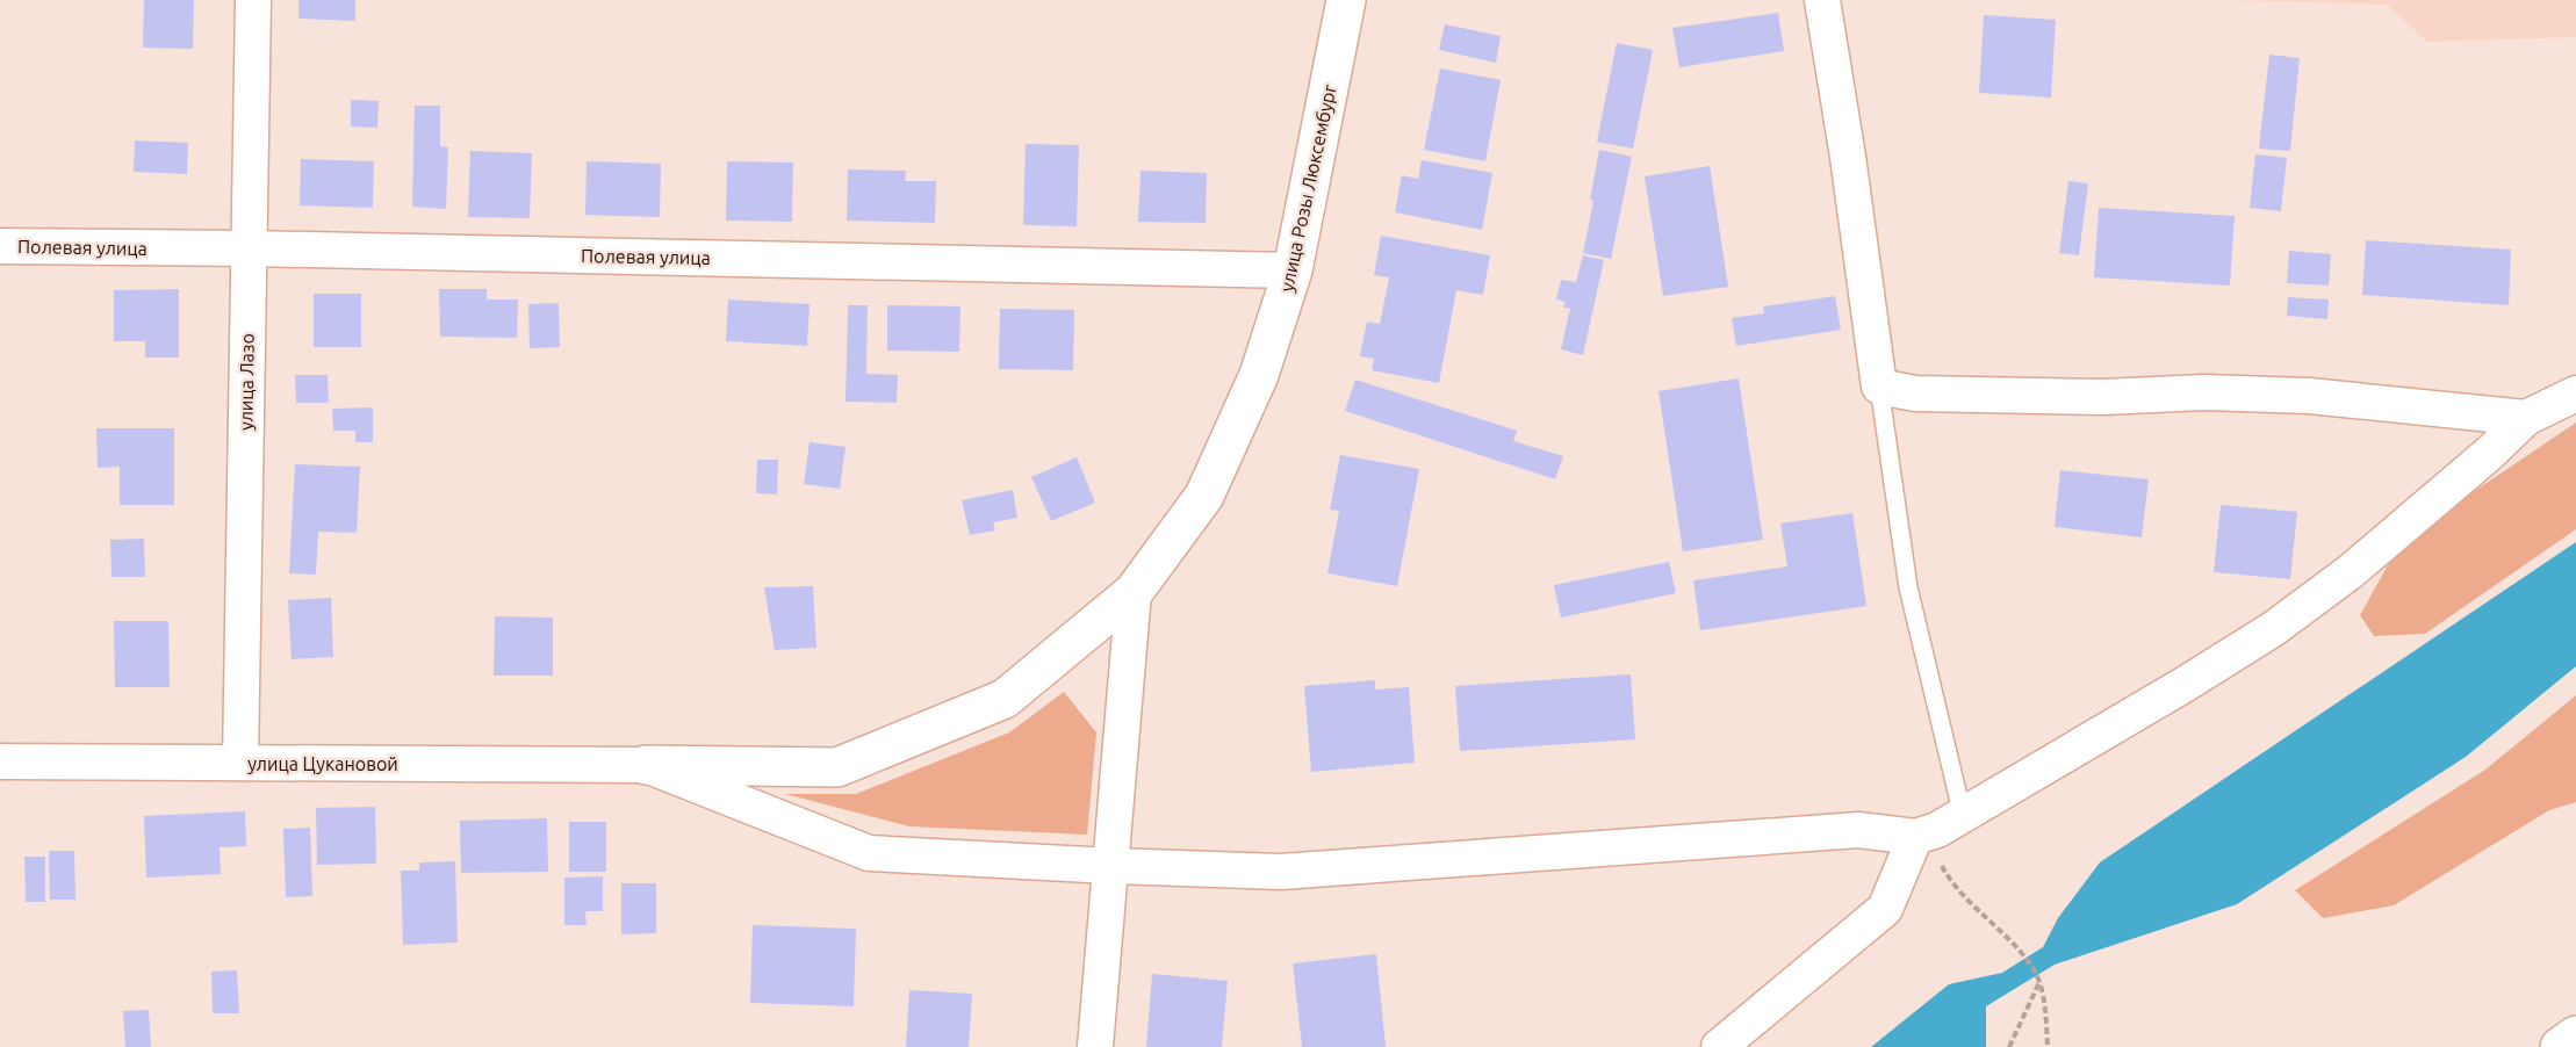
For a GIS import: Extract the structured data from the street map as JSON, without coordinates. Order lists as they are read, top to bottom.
{
  "streets": {
    "street": [
      "улица Розы Люксембург",
      "Полевая улица",
      "улица Лазо",
      "улица Цукановой"
    ]
  },
  "crossings": [
    ["улица Розы Люксембург", "Полевая улица"],
    ["улица Розы Люксембург", "улица Цукановой"],
    ["Полевая улица", "улица Лазо"],
    ["улица Лазо", "улица Цукановой"]
  ]
}
